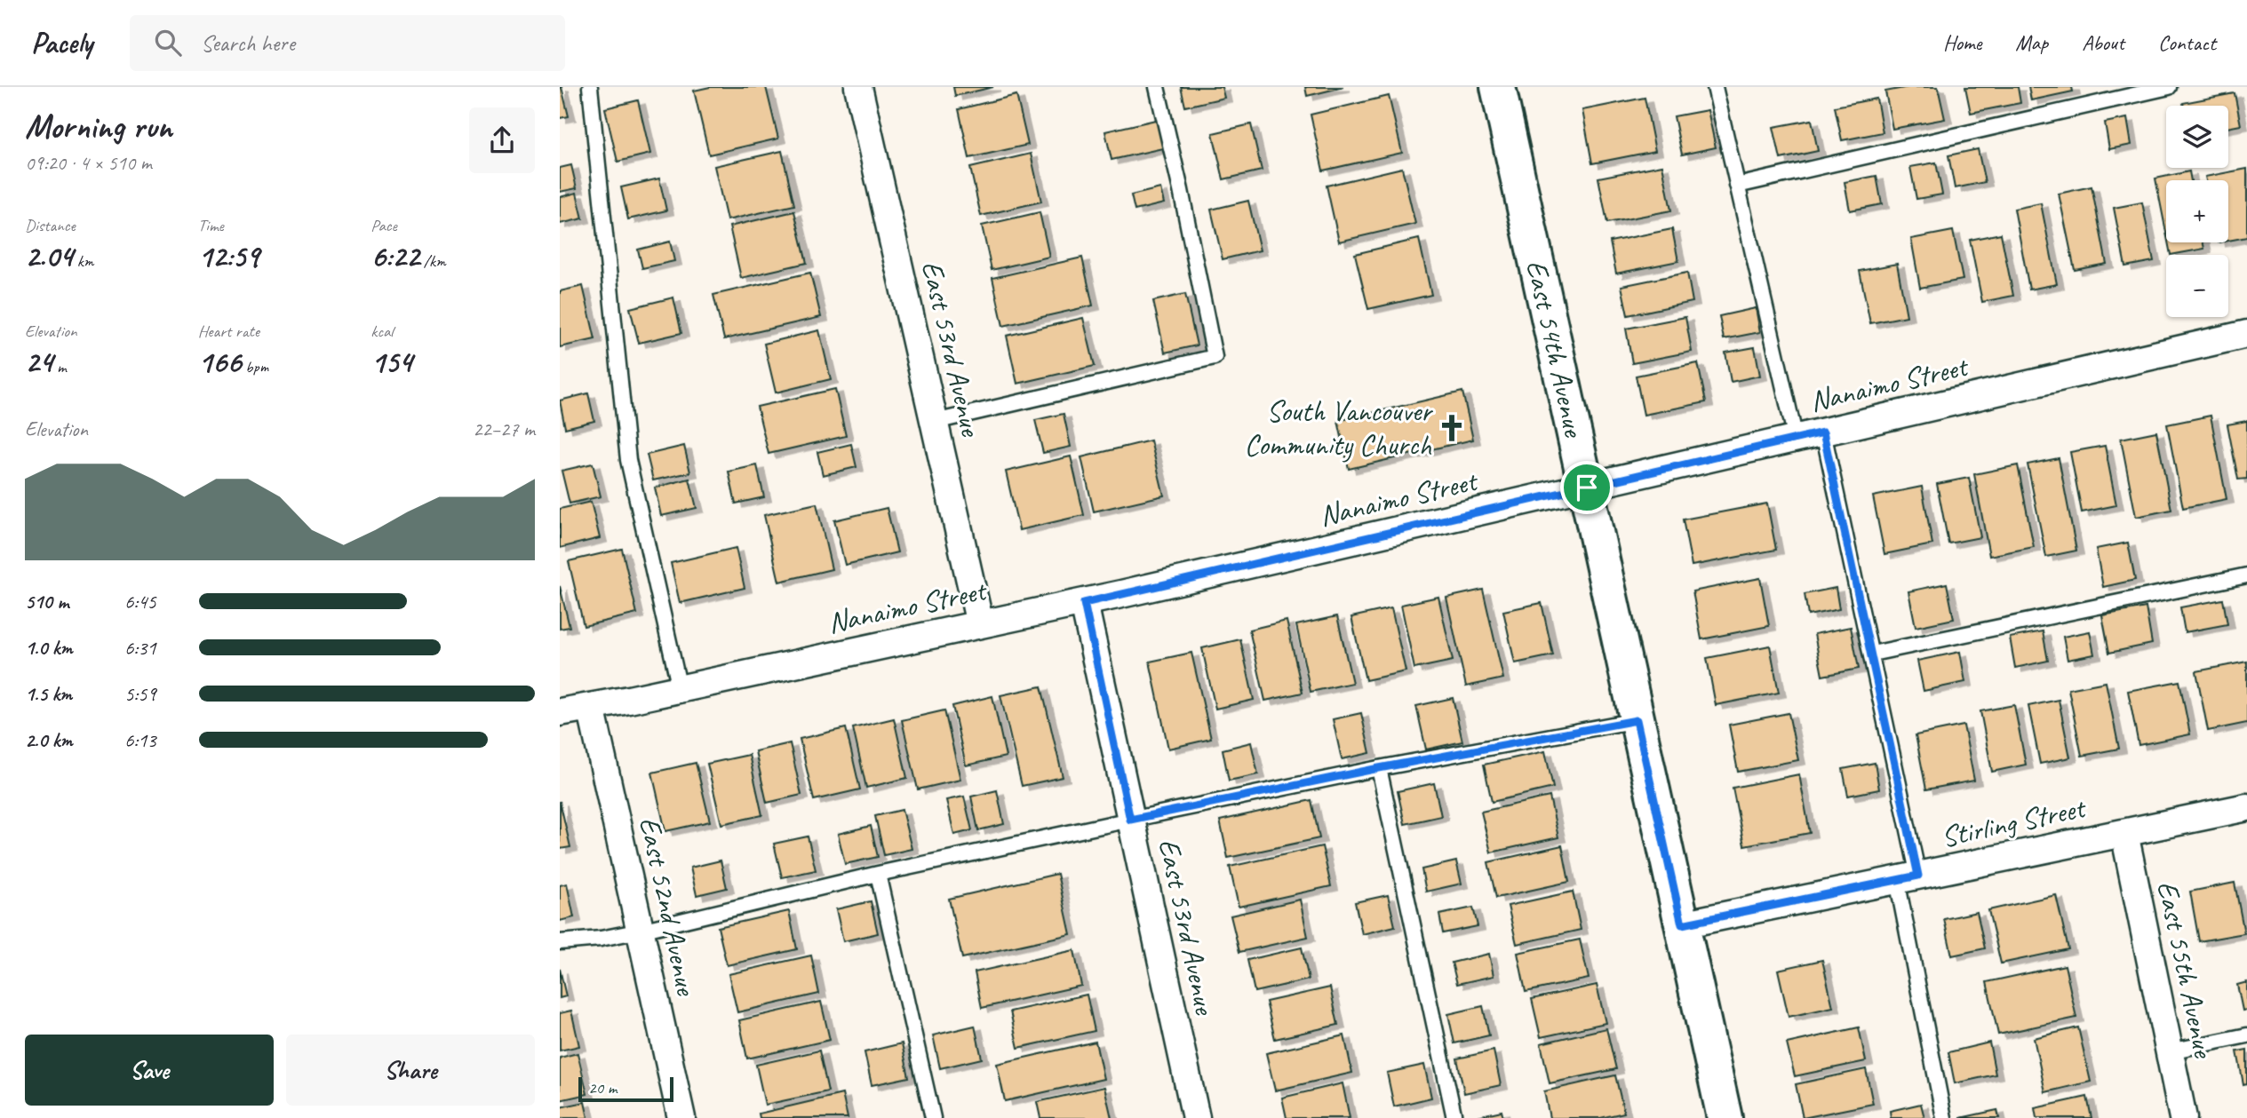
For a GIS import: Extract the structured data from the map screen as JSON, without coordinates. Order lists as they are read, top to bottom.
{
  "streets": {
    "street": [
      "East 54th Avenue",
      "East 53rd Avenue",
      "Nanaimo Street",
      "Stirling Street",
      "East 52nd Avenue",
      "East 55th Avenue"
    ]
  },
  "crossings": [
    ["East 54th Avenue", "Nanaimo Street"],
    ["East 54th Avenue", "Stirling Street"],
    ["East 53rd Avenue", "Nanaimo Street"],
    ["Nanaimo Street", "East 52nd Avenue"],
    ["Stirling Street", "East 55th Avenue"]
  ],
  "places": {
    "church": ["South Vancouver Community Church"]
  },
  "scale_bar": "20 m",
  "page": {
    "header": "Pacely",
    "search": "Search here",
    "nav": [
      "Home",
      "Map",
      "About",
      "Contact"
    ],
    "heading": ["Morning run", "09:20 · 4 × 510 m"],
    "map_buttons": ["+", "−"],
    "stats": [
      ["Distance", "2.04 km"],
      ["Time", "12:59"],
      ["Pace", "6:22 /km"],
      ["Elevation", "24 m"],
      ["Heart rate", "166 bpm"],
      ["kcal", "154"]
    ],
    "chart": ["Elevation", "22–27 m"],
    "list": [
      {
        "name": "510 m",
        "note": "6:45"
      },
      {
        "name": "1.0 km",
        "note": "6:31"
      },
      {
        "name": "1.5 km",
        "note": "5:59"
      },
      {
        "name": "2.0 km",
        "note": "6:13"
      }
    ],
    "buttons": ["Save", "Share"],
    "scale": "20 m"
  }
}
